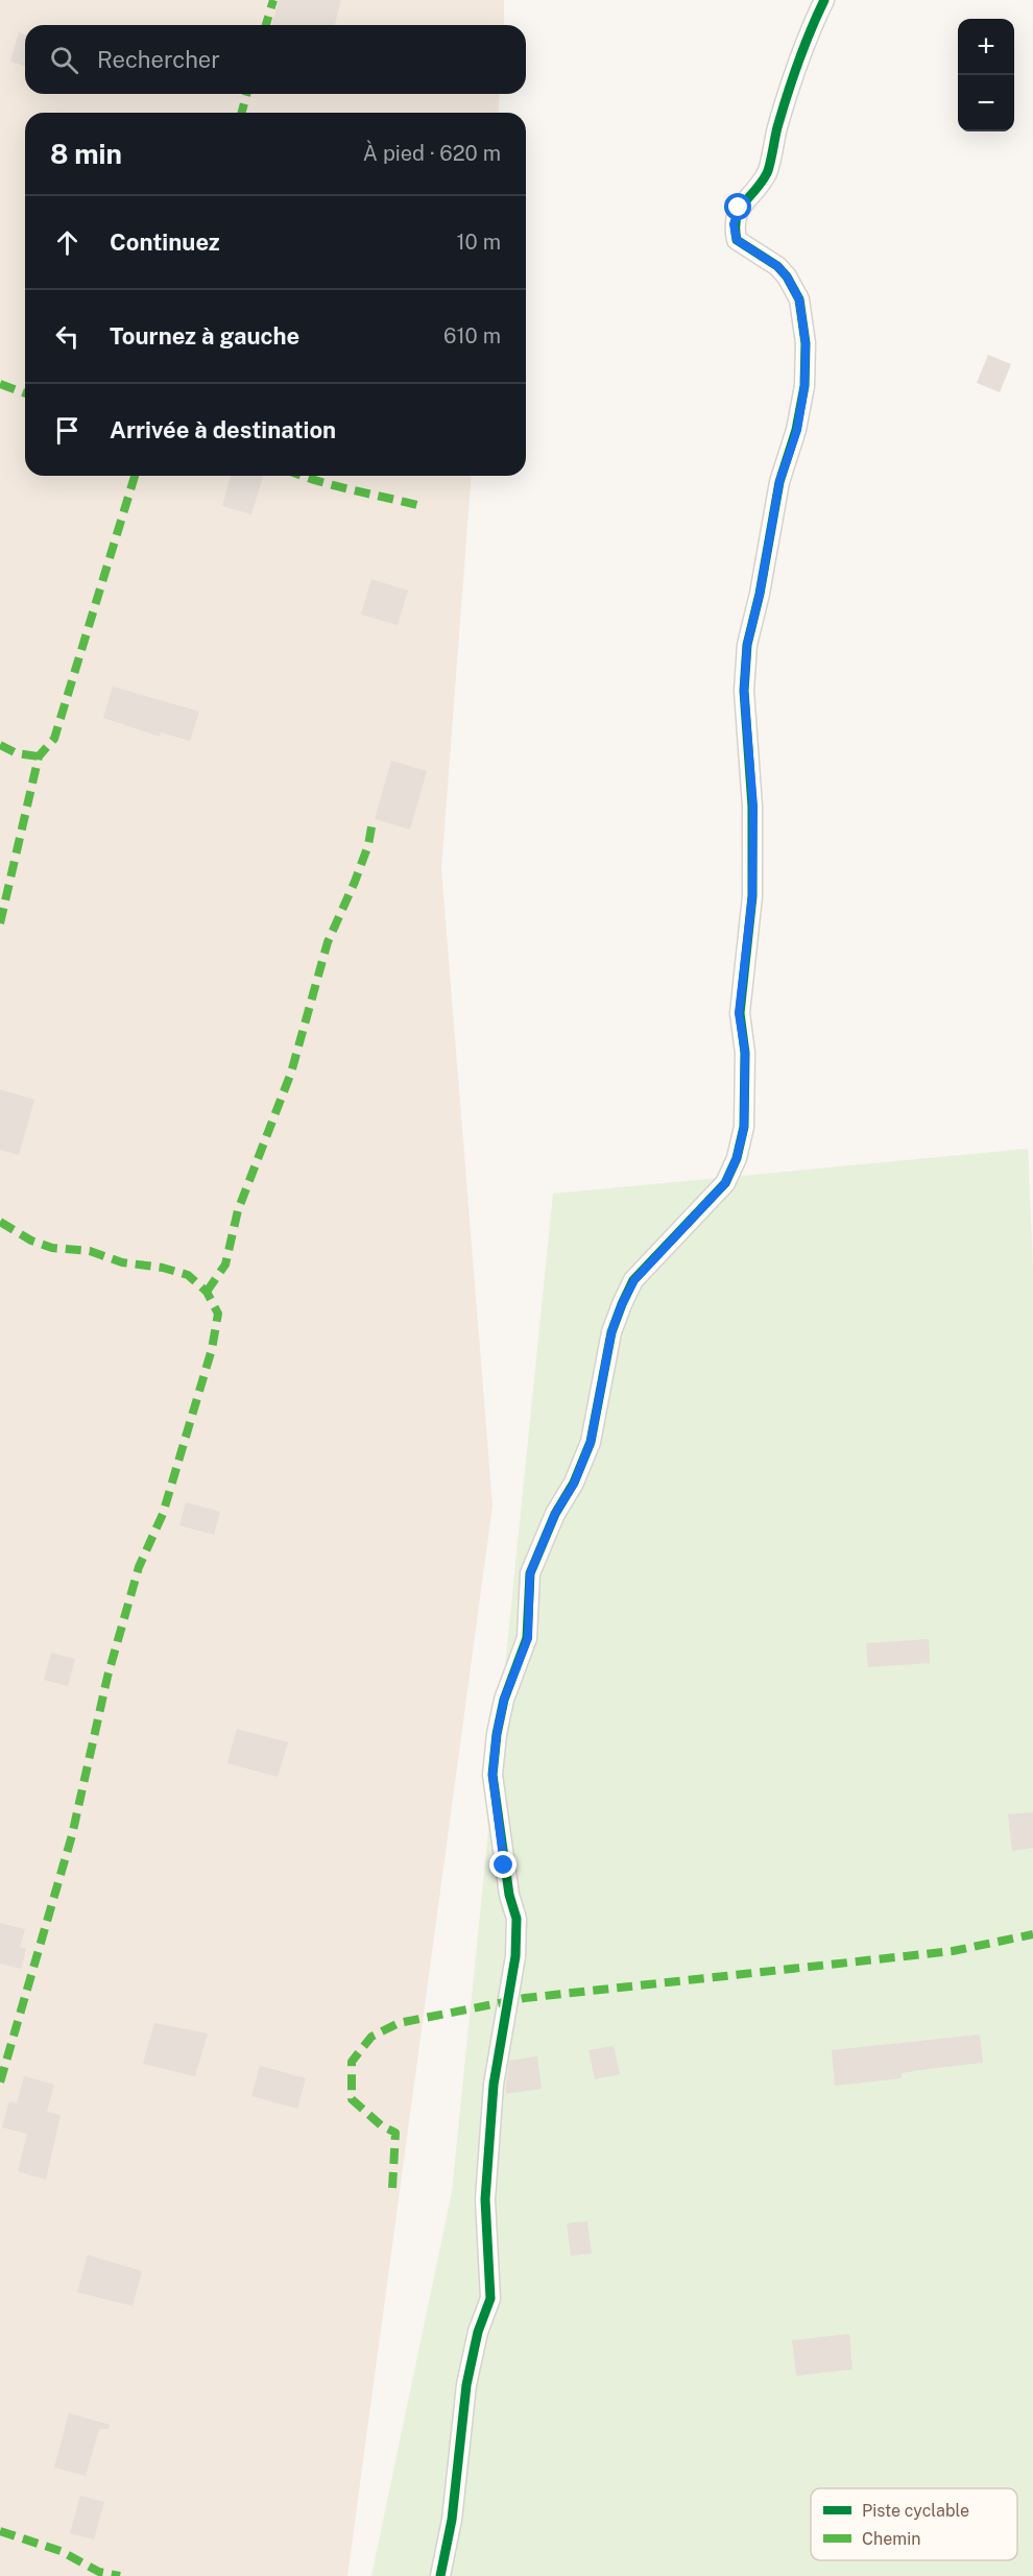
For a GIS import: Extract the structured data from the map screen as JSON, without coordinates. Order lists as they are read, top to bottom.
{
  "legend": ["Piste cyclable", "Chemin"],
  "page": {
    "map_buttons": ["+", "−"],
    "search": "Rechercher",
    "heading": ["8 min", "À pied · 620 m"],
    "list": [
      ["Continuez", "10 m"],
      ["Tournez à gauche", "610 m"],
      "Arrivée à destination"
    ]
  }
}
